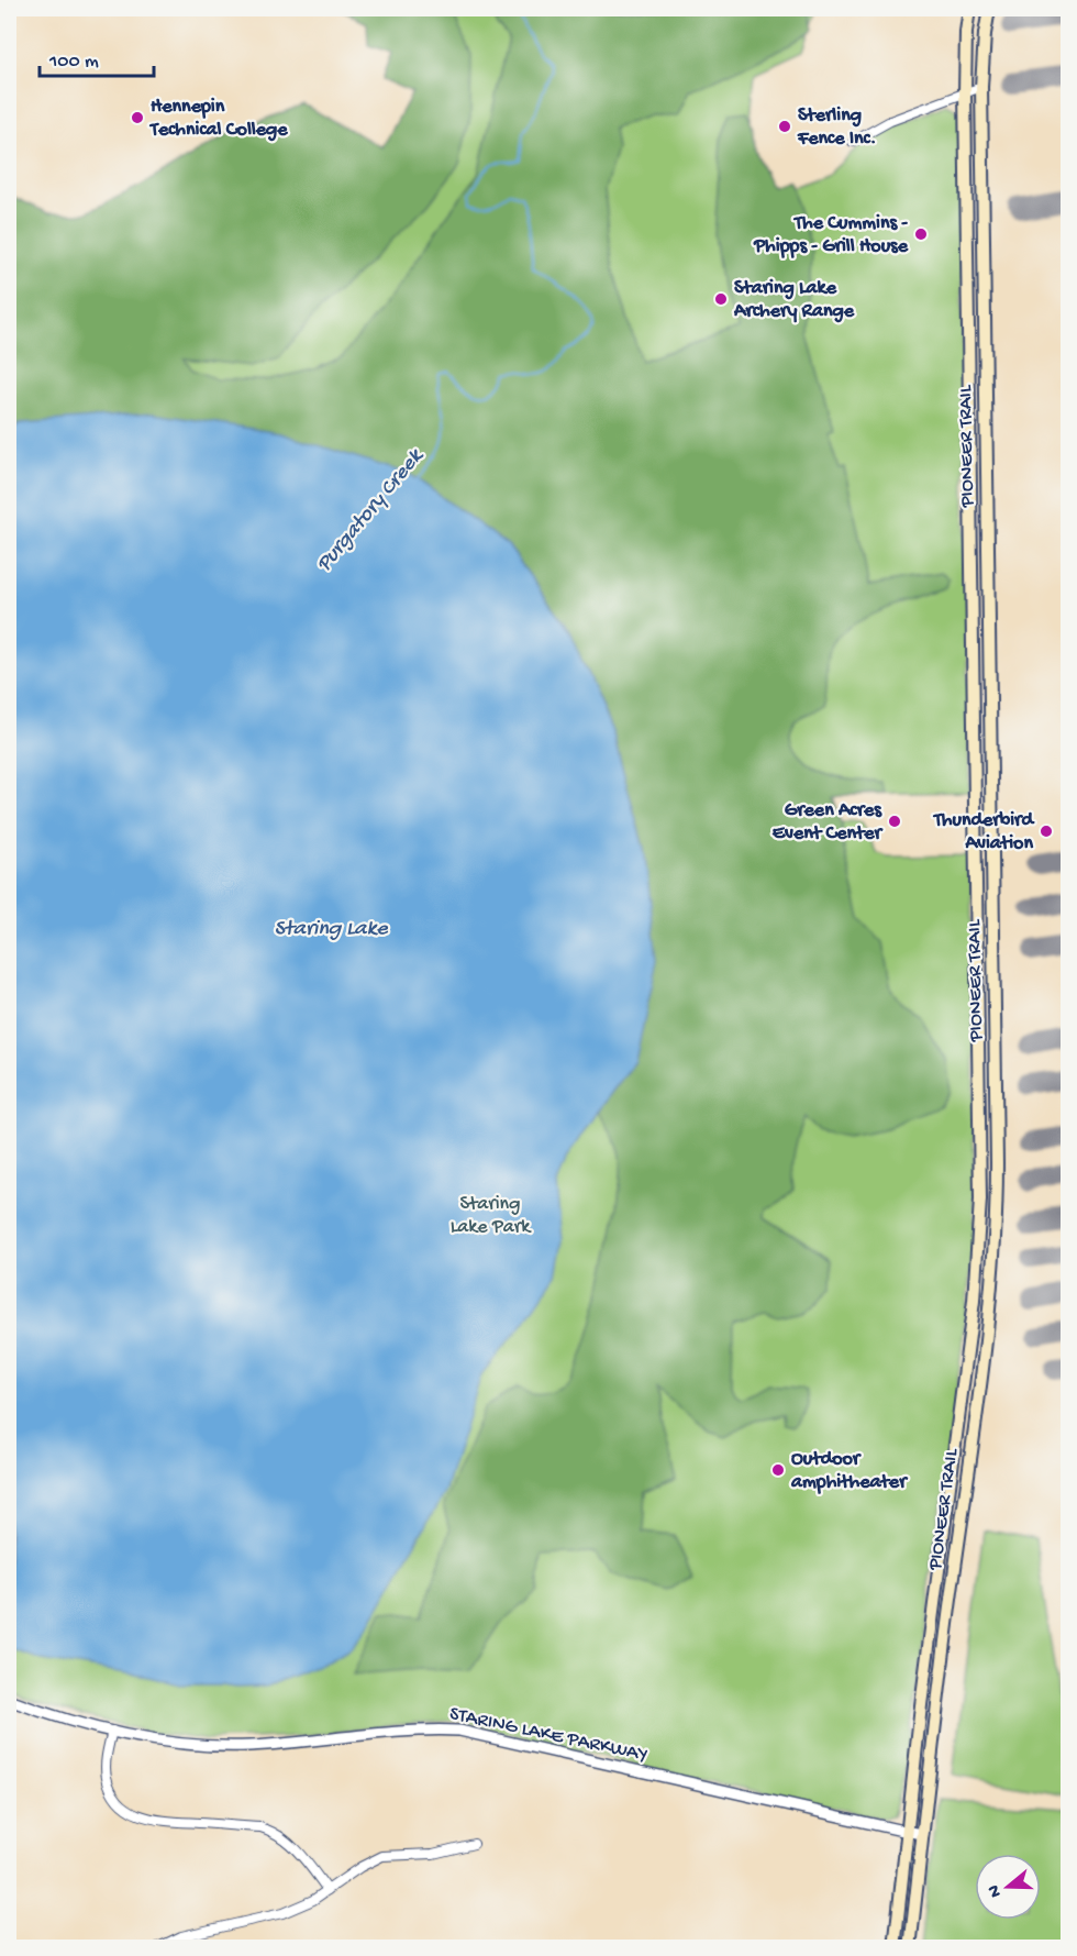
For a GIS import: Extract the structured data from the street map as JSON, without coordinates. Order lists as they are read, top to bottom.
{
  "streets": {
    "main road": ["PIONEER TRAIL"],
    "street": ["STARING LAKE PARKWAY"]
  },
  "crossings": [
    ["PIONEER TRAIL", "STARING LAKE PARKWAY"]
  ],
  "water": ["Purgatory Creek", "Staring Lake"],
  "parks": ["Staring Lake Park"],
  "places": [
    "Hennepin Technical College",
    "Sterling Fence Inc.",
    "The Cummins - Phipps - Grill House",
    "Staring Lake Archery Range",
    "Green Acres Event Center",
    "Thunderbird Aviation",
    "Outdoor amphitheater"
  ],
  "scale_bar": "100 m",
  "north": "left"
}
